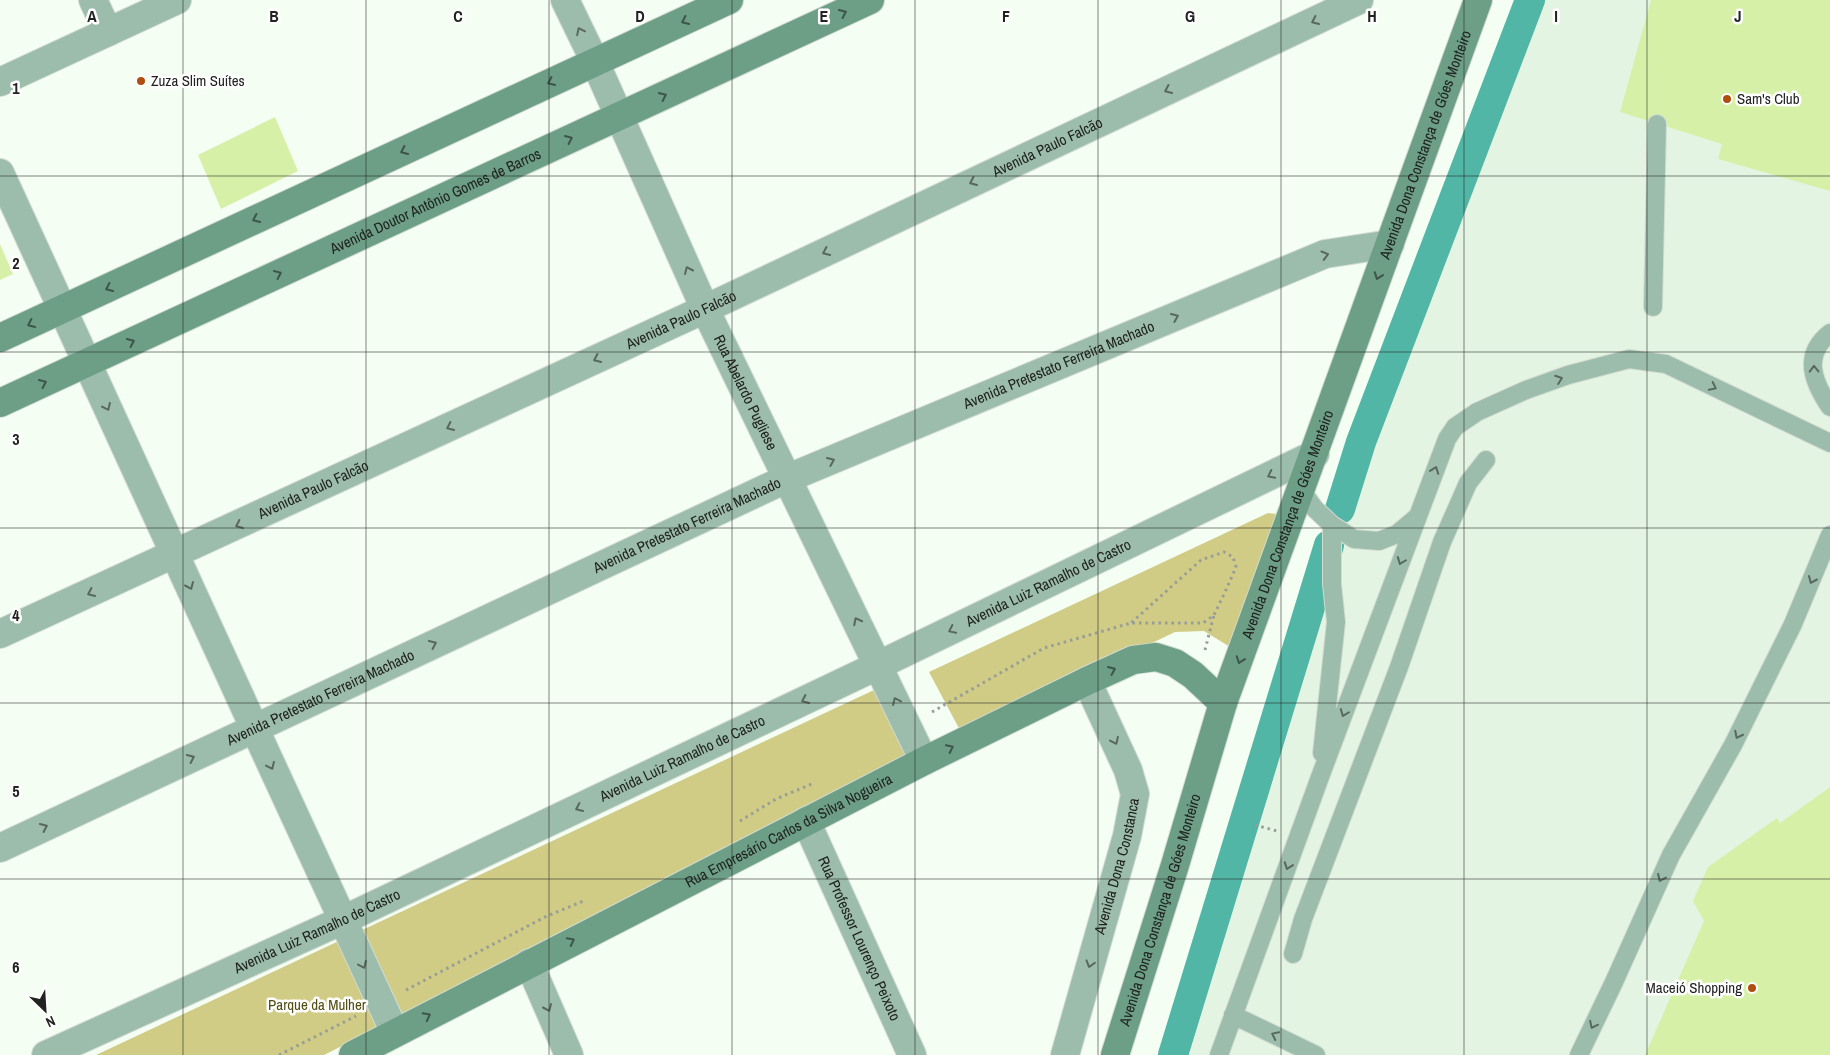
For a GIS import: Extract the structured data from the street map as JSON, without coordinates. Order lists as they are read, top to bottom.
{
  "streets": {
    "main road": ["Avenida Dona Constança de Góes Monteiro", "Avenida Doutor Antônio Gomes de Barros", "Rua Empresário Carlos da Silva Nogueira"],
    "street": [
      "Avenida Paulo Falcão",
      "Avenida Pretestato Ferreira Machado",
      "Rua Abelardo Pugliese",
      "Avenida Luiz Ramalho de Castro",
      "Avenida Dona Constanca",
      "Rua Professor Lourenço Peixoto"
    ]
  },
  "crossings": [
    ["Avenida Dona Constança de Góes Monteiro", "Avenida Pretestato Ferreira Machado"],
    ["Avenida Dona Constança de Góes Monteiro", "Avenida Luiz Ramalho de Castro"],
    ["Avenida Dona Constança de Góes Monteiro", "Rua Empresário Carlos da Silva Nogueira"],
    ["Avenida Paulo Falcão", "Rua Abelardo Pugliese"],
    ["Avenida Doutor Antônio Gomes de Barros", "Rua Abelardo Pugliese"],
    ["Avenida Pretestato Ferreira Machado", "Rua Abelardo Pugliese"],
    ["Rua Abelardo Pugliese", "Avenida Luiz Ramalho de Castro"],
    ["Rua Abelardo Pugliese", "Rua Empresário Carlos da Silva Nogueira"],
    ["Rua Empresário Carlos da Silva Nogueira", "Avenida Dona Constanca"],
    ["Rua Empresário Carlos da Silva Nogueira", "Rua Professor Lourenço Peixoto"]
  ],
  "one_way": [
    "Avenida Dona Constança de Góes Monteiro",
    "Avenida Paulo Falcão",
    "Avenida Pretestato Ferreira Machado",
    "Rua Abelardo Pugliese",
    "Avenida Luiz Ramalho de Castro",
    "Rua Empresário Carlos da Silva Nogueira",
    "Avenida Dona Constanca"
  ],
  "parks": ["Parque da Mulher"],
  "places": ["Zuza Slim Suítes", "Sam's Club", "Maceió Shopping"],
  "north": "bottom right",
  "grid": {
    "columns": [
      "A",
      "B",
      "C",
      "D",
      "E",
      "F",
      "G",
      "H",
      "I",
      "J"
    ],
    "rows": [
      "1",
      "2",
      "3",
      "4",
      "5",
      "6"
    ]
  }
}
